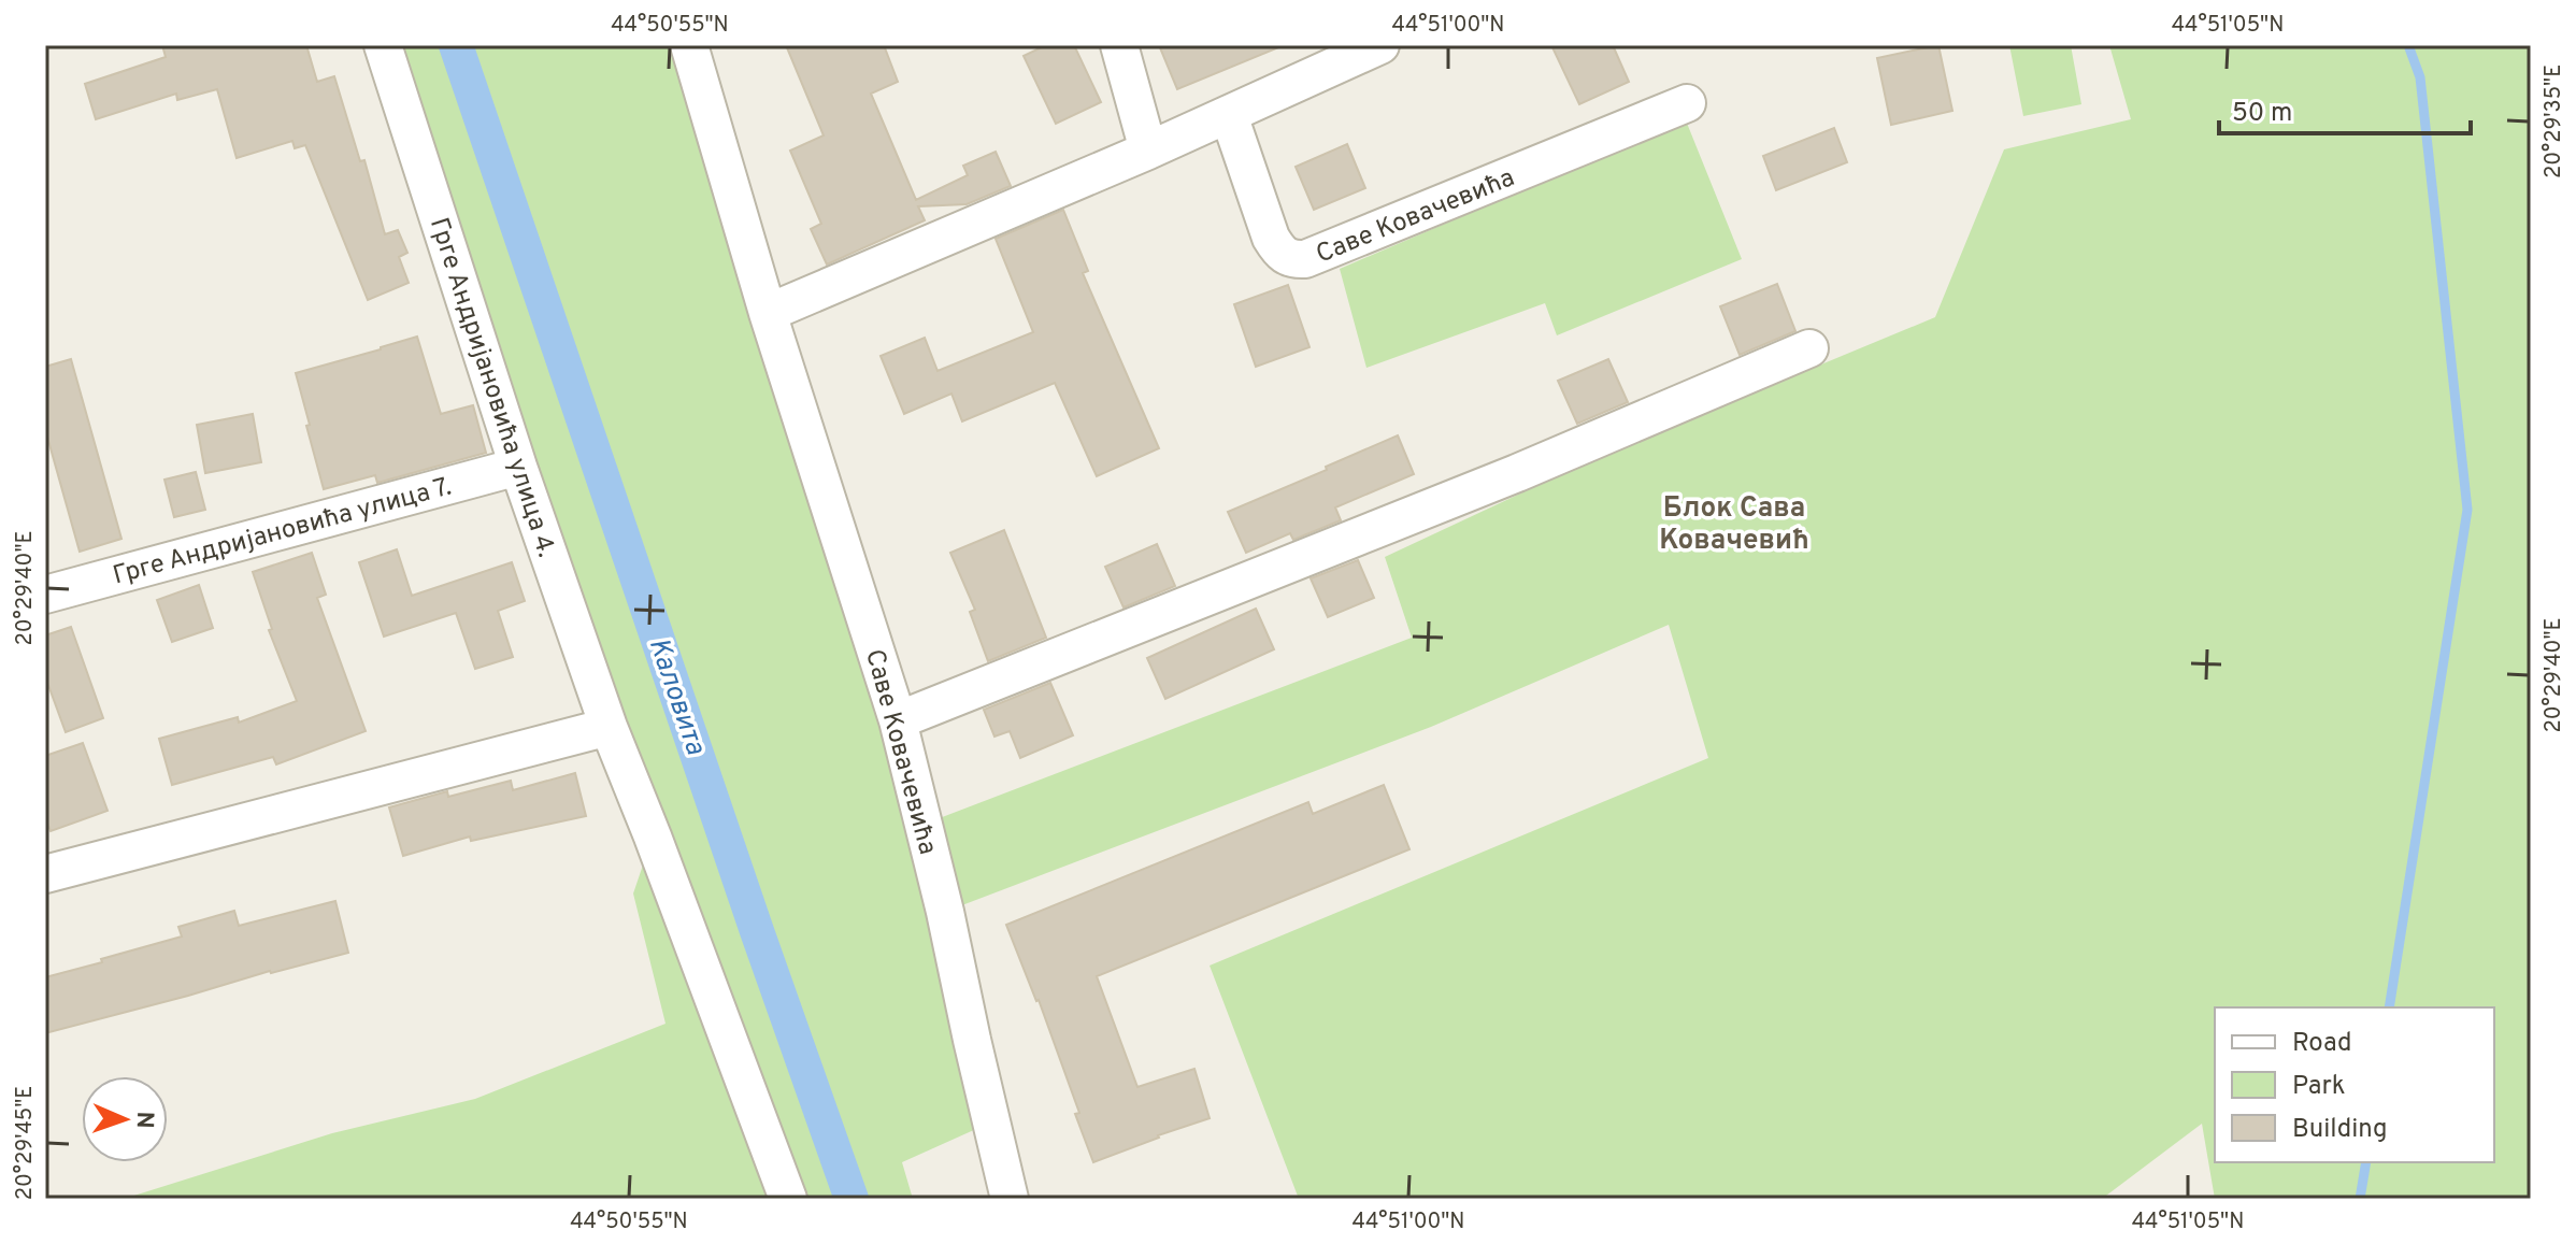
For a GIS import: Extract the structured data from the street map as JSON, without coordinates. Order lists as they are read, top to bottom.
{
  "streets": {
    "street": ["Саве Ковачевића", "Грге Андријановића улица 4.", "Грге Андријановића улица 7."]
  },
  "crossings": [
    ["Грге Андријановића улица 4.", "Грге Андријановића улица 7."]
  ],
  "districts": ["Блок Сава Ковачевић"],
  "water": ["Каловита"],
  "legend": ["Road", "Park", "Building"],
  "scale_bar": "50 m",
  "north": "right",
  "coordinates": [
    "44°50'55\"N",
    "44°51'00\"N",
    "44°51'05\"N",
    "20°29'35\"E",
    "20°29'40\"E",
    "20°29'45\"E"
  ]
}
